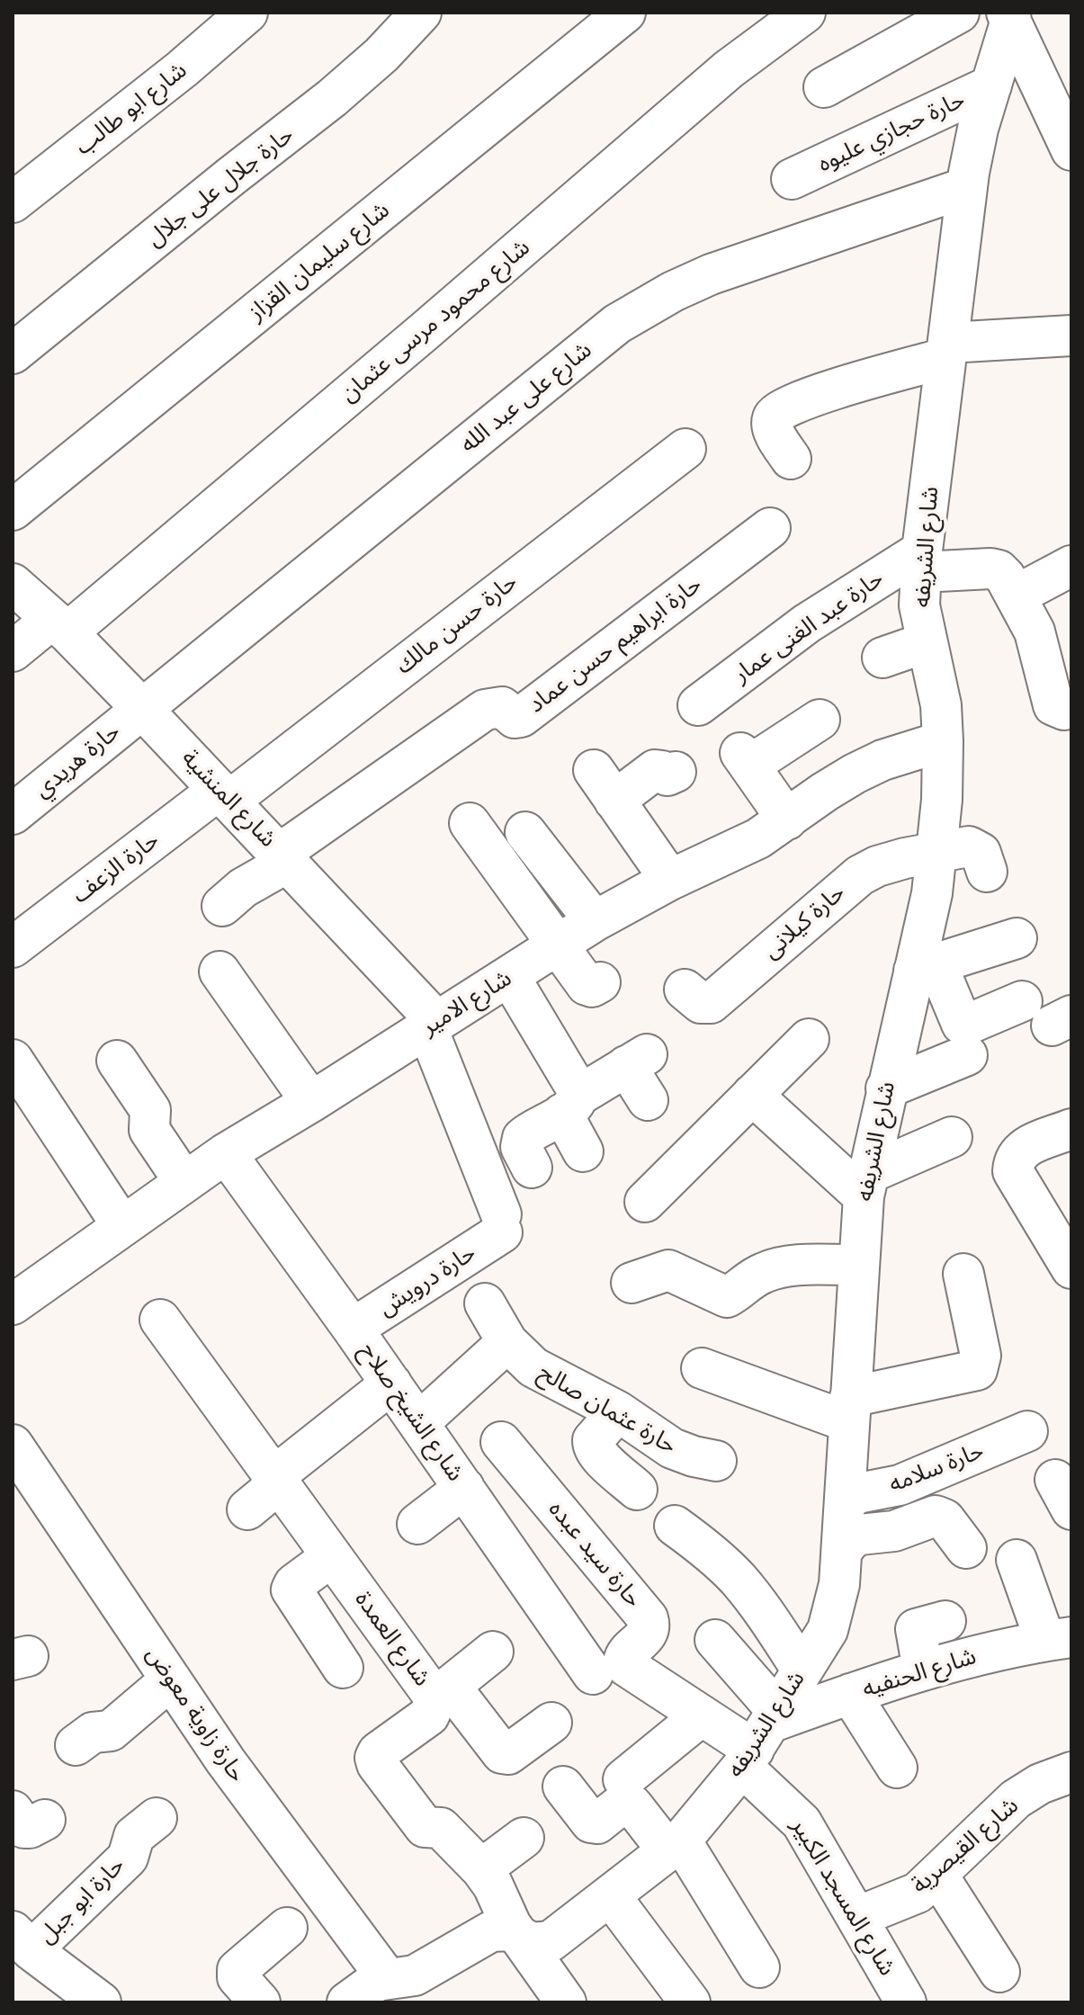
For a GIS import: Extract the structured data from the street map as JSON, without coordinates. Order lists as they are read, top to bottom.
{
  "streets": {
    "street": [
      "شارع ابو طالب",
      "حارة حجازي عليوه",
      "حارة جلال على جلال",
      "شارع سليمان القزاز",
      "شارع محمود مرسى عثمان",
      "شارع على عبد الله",
      "شارع الشريفه",
      "حارة حسن مالك",
      "حارة عبد الغنى عمار",
      "حارة ابراهيم حسن عماد",
      "حارة هريدي",
      "شارع المنشية",
      "حارة الزعف",
      "حارة كيلانى",
      "شارع الامير",
      "حارة درويش",
      "حارة عثمان صالح",
      "شارع الشيخ صلاح",
      "حارة سلامه",
      "حارة سيد عبده",
      "شارع العمدة",
      "شارع الحنفيه",
      "حارة زاوية معوض",
      "شارع القيصرية",
      "شارع المسجد الكبير",
      "حارة ابو جبل"
    ]
  },
  "crossings": [
    ["حارة حجازي عليوه", "شارع الشريفه"],
    ["شارع محمود مرسى عثمان", "شارع المنشية"],
    ["شارع على عبد الله", "شارع الشريفه"],
    ["شارع على عبد الله", "حارة هريدي"],
    ["شارع على عبد الله", "شارع المنشية"],
    ["شارع الشريفه", "حارة عبد الغنى عمار"],
    ["شارع الشريفه", "حارة كيلانى"],
    ["شارع الشريفه", "شارع الامير"],
    ["شارع الشريفه", "حارة سلامه"],
    ["شارع الشريفه", "حارة سيد عبده"],
    ["شارع الشريفه", "شارع العمدة"],
    ["شارع الشريفه", "شارع الحنفيه"],
    ["شارع الشريفه", "حارة زاوية معوض"],
    ["شارع الشريفه", "شارع المسجد الكبير"],
    ["حارة حسن مالك", "شارع المنشية"],
    ["حارة حسن مالك", "حارة الزعف"],
    ["حارة ابراهيم حسن عماد", "شارع المنشية"],
    ["حارة هريدي", "شارع المنشية"],
    ["شارع المنشية", "حارة الزعف"],
    ["شارع المنشية", "شارع الامير"],
    ["شارع المنشية", "حارة درويش"],
    ["شارع الامير", "شارع الشيخ صلاح"],
    ["حارة درويش", "شارع الشيخ صلاح"],
    ["حارة سيد عبده", "شارع الحنفيه"],
    ["حارة سيد عبده", "شارع المسجد الكبير"],
    ["شارع الحنفيه", "شارع المسجد الكبير"],
    ["شارع القيصرية", "شارع المسجد الكبير"]
  ]
}
